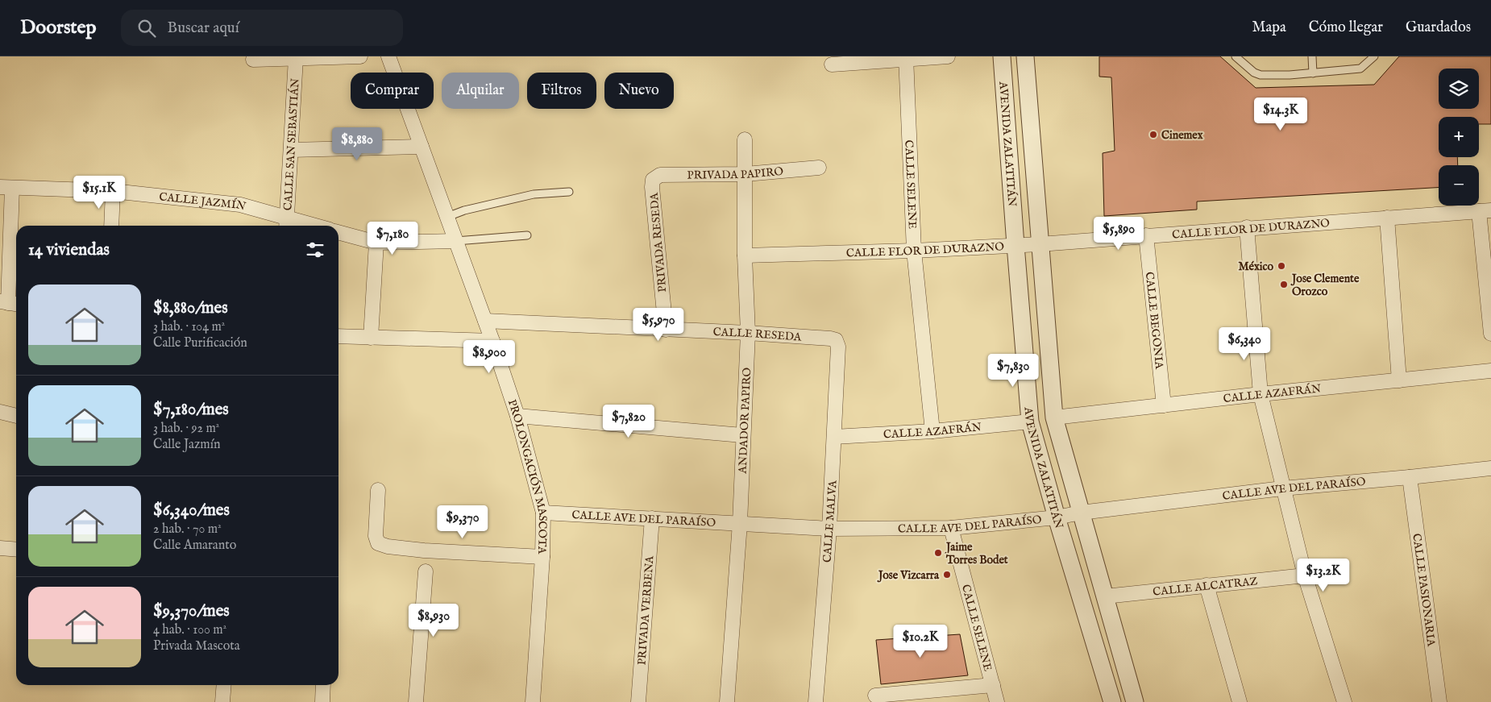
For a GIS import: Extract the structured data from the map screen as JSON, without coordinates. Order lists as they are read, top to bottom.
{
  "streets": {
    "street": [
      "AVENIDA ZALATITÁN",
      "CALLE SAN SEBASTIÁN",
      "PRIVADA PAPIRO",
      "CALLE SELENE",
      "CALLE JAZMÍN",
      "CALLE FLOR DE DURAZNO",
      "PRIVADA RESEDA",
      "CALLE BEGONIA",
      "CALLE RESEDA",
      "CALLE AZAFRÁN",
      "ANDADOR PAPIRO",
      "PROLONGACIÓN MASCOTA",
      "CALLE AVE DEL PARAÍSO",
      "CALLE MALVA",
      "CALLE ALCATRAZ",
      "CALLE PASIONARIA",
      "PRIVADA VERBENA"
    ]
  },
  "crossings": [
    ["AVENIDA ZALATITÁN", "CALLE FLOR DE DURAZNO"],
    ["AVENIDA ZALATITÁN", "CALLE AZAFRÁN"],
    ["AVENIDA ZALATITÁN", "CALLE AVE DEL PARAÍSO"],
    ["AVENIDA ZALATITÁN", "CALLE ALCATRAZ"],
    ["CALLE SAN SEBASTIÁN", "CALLE JAZMÍN"],
    ["PRIVADA PAPIRO", "PRIVADA RESEDA"],
    ["PRIVADA PAPIRO", "ANDADOR PAPIRO"],
    ["CALLE SELENE", "CALLE FLOR DE DURAZNO"],
    ["CALLE SELENE", "CALLE AZAFRÁN"],
    ["CALLE SELENE", "CALLE AVE DEL PARAÍSO"],
    ["CALLE FLOR DE DURAZNO", "CALLE BEGONIA"],
    ["CALLE FLOR DE DURAZNO", "ANDADOR PAPIRO"],
    ["PRIVADA RESEDA", "CALLE RESEDA"],
    ["CALLE BEGONIA", "CALLE AZAFRÁN"],
    ["CALLE RESEDA", "ANDADOR PAPIRO"],
    ["CALLE RESEDA", "PROLONGACIÓN MASCOTA"],
    ["CALLE RESEDA", "CALLE MALVA"],
    ["CALLE AZAFRÁN", "CALLE MALVA"],
    ["ANDADOR PAPIRO", "CALLE AVE DEL PARAÍSO"],
    ["PROLONGACIÓN MASCOTA", "CALLE AVE DEL PARAÍSO"],
    ["CALLE AVE DEL PARAÍSO", "CALLE MALVA"],
    ["CALLE AVE DEL PARAÍSO", "CALLE PASIONARIA"],
    ["CALLE AVE DEL PARAÍSO", "PRIVADA VERBENA"]
  ],
  "places": [
    "Cinemex",
    "México",
    "Jose Clemente Orozco",
    "Jaime Torres Bodet",
    "Jose Vizcarra"
  ],
  "page": {
    "header": "Doorstep",
    "search": "Buscar aquí",
    "nav": ["Mapa", "Cómo llegar", "Guardados"],
    "map_buttons": ["+", "−"],
    "chip": [
      "Comprar",
      "Alquilar",
      "Filtros",
      "Nuevo"
    ],
    "price": [
      "$14.3K",
      "$8,880",
      "$15.1K",
      "$5,890",
      "$7,180",
      "$5,970",
      "$6,340",
      "$8,900",
      "$7,830",
      "$7,820",
      "$9,370",
      "$13.2K",
      "$8,930",
      "$10.2K"
    ],
    "heading": "14 viviendas",
    "list": [
      {
        "name": "$8,880/mes",
        "note": "3 hab. · 104 m² · Calle Purificación"
      },
      {
        "name": "$7,180/mes",
        "note": "3 hab. · 92 m² · Calle Jazmín"
      },
      {
        "name": "$6,340/mes",
        "note": "2 hab. · 70 m² · Calle Amaranto"
      },
      {
        "name": "$9,370/mes",
        "note": "4 hab. · 100 m² · Privada Mascota"
      }
    ]
  }
}
